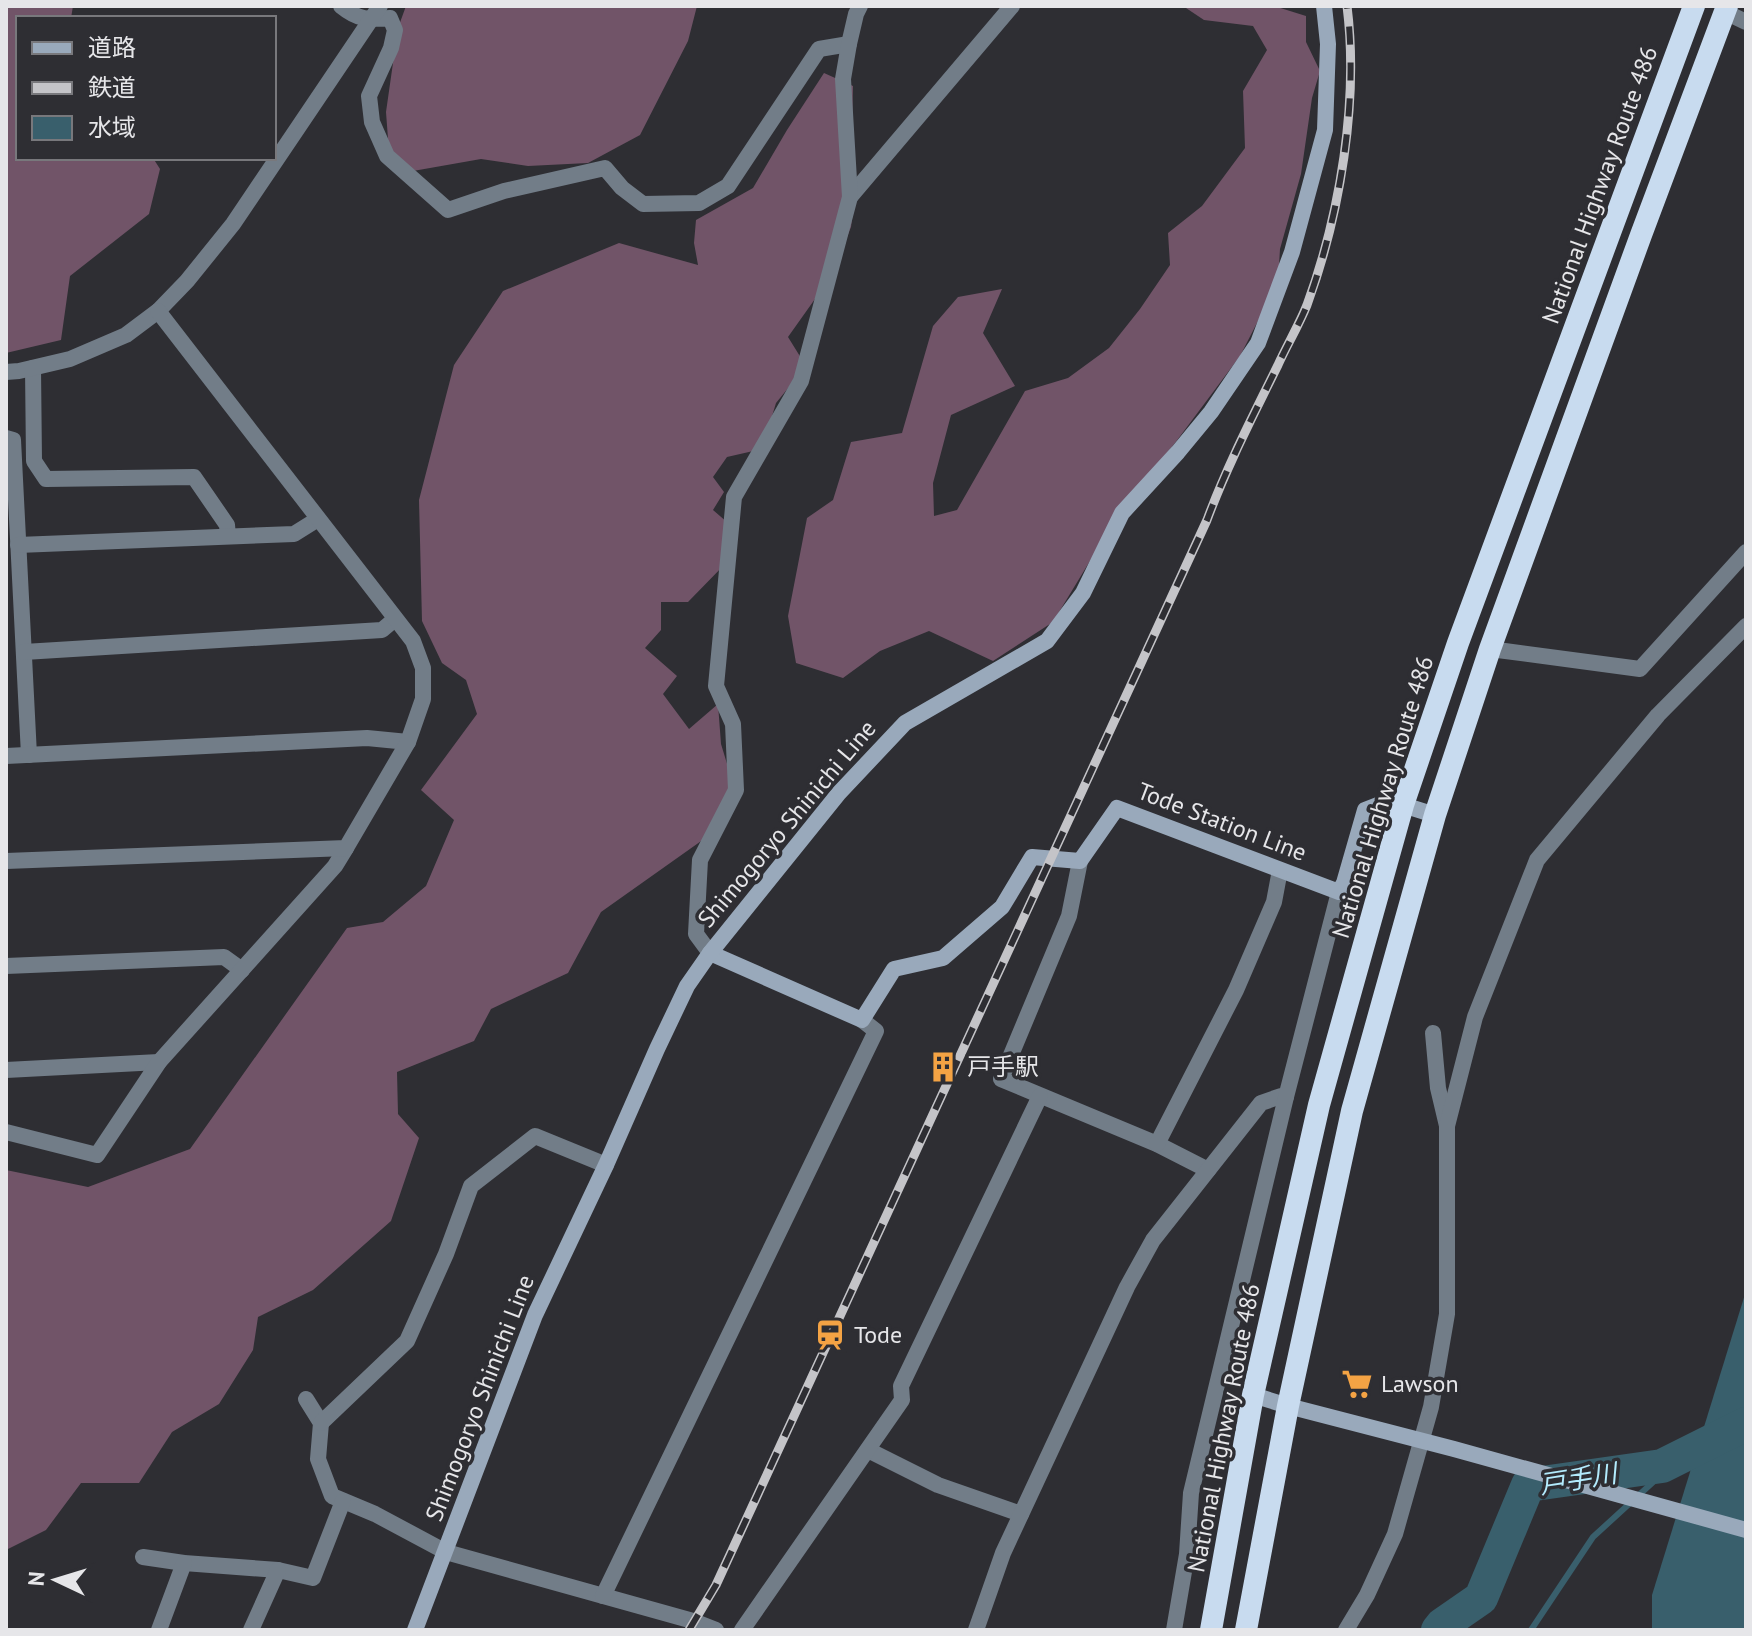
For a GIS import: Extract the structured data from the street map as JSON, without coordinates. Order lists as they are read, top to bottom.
{
  "streets": {
    "highway": ["National Highway Route 486"],
    "main road": ["Tode Station Line", "Shimogoryo Shinichi Line"]
  },
  "water": ["戸手川"],
  "places": {
    "building": ["戸手駅"],
    "station": ["Tode"],
    "supermarket": ["Lawson"]
  },
  "legend": ["道路", "鉄道", "水域"],
  "north": "left"
}
